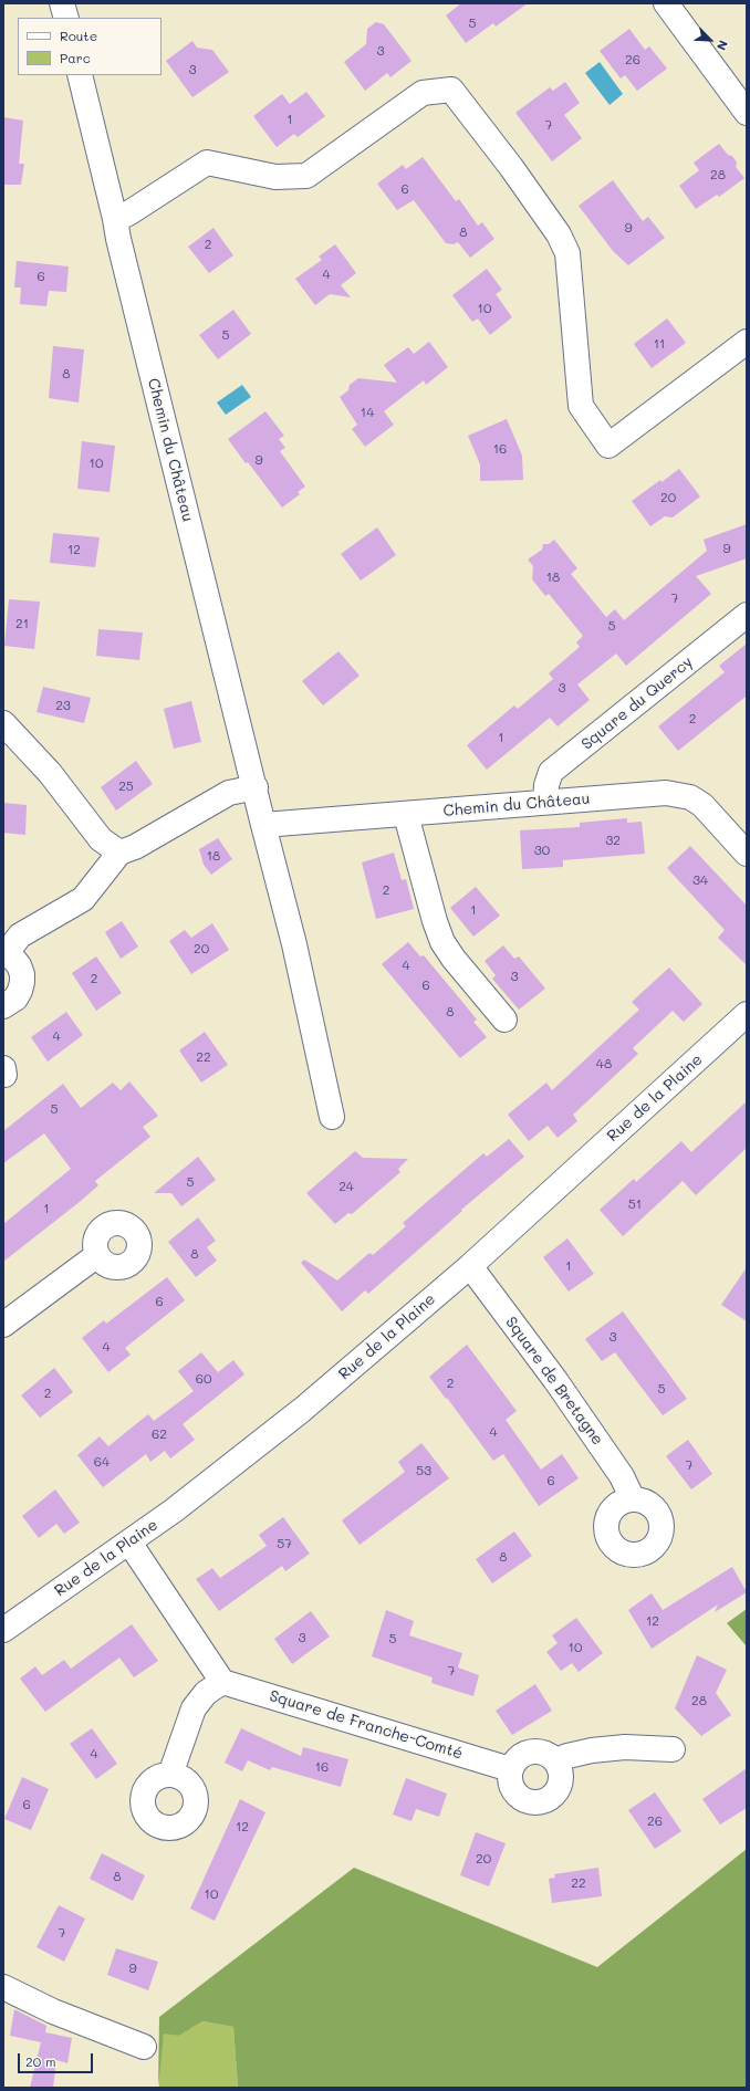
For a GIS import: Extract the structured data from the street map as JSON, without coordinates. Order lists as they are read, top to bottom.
{
  "streets": {
    "street": [
      "Chemin du Château",
      "Square du Quercy",
      "Rue de la Plaine",
      "Square de Bretagne",
      "Square de Franche-Comté"
    ]
  },
  "crossings": [
    ["Chemin du Château", "Square du Quercy"],
    ["Rue de la Plaine", "Square de Bretagne"]
  ],
  "house_numbers": [
    "5",
    "3",
    "26",
    "3",
    "1",
    "7",
    "28",
    "6",
    "9",
    "8",
    "2",
    "4",
    "6",
    "10",
    "5",
    "11",
    "8",
    "14",
    "16",
    "9",
    "10",
    "20",
    "9",
    "12",
    "18",
    "7",
    "21",
    "5",
    "3",
    "23",
    "2",
    "1",
    "25",
    "32",
    "30",
    "18",
    "34",
    "2",
    "1",
    "20",
    "4",
    "3",
    "2",
    "6",
    "8",
    "4",
    "22",
    "48",
    "5",
    "5",
    "24",
    "51",
    "1",
    "8",
    "1",
    "6",
    "3",
    "4",
    "60",
    "2",
    "5",
    "2",
    "4",
    "62",
    "64",
    "7",
    "53",
    "6",
    "57",
    "8",
    "12",
    "3",
    "5",
    "10",
    "7",
    "28",
    "4",
    "16",
    "6",
    "26",
    "12",
    "20",
    "8",
    "22",
    "10",
    "7",
    "9"
  ],
  "legend": ["Route", "Parc"],
  "scale_bar": "20 m",
  "north": "bottom right"
}
